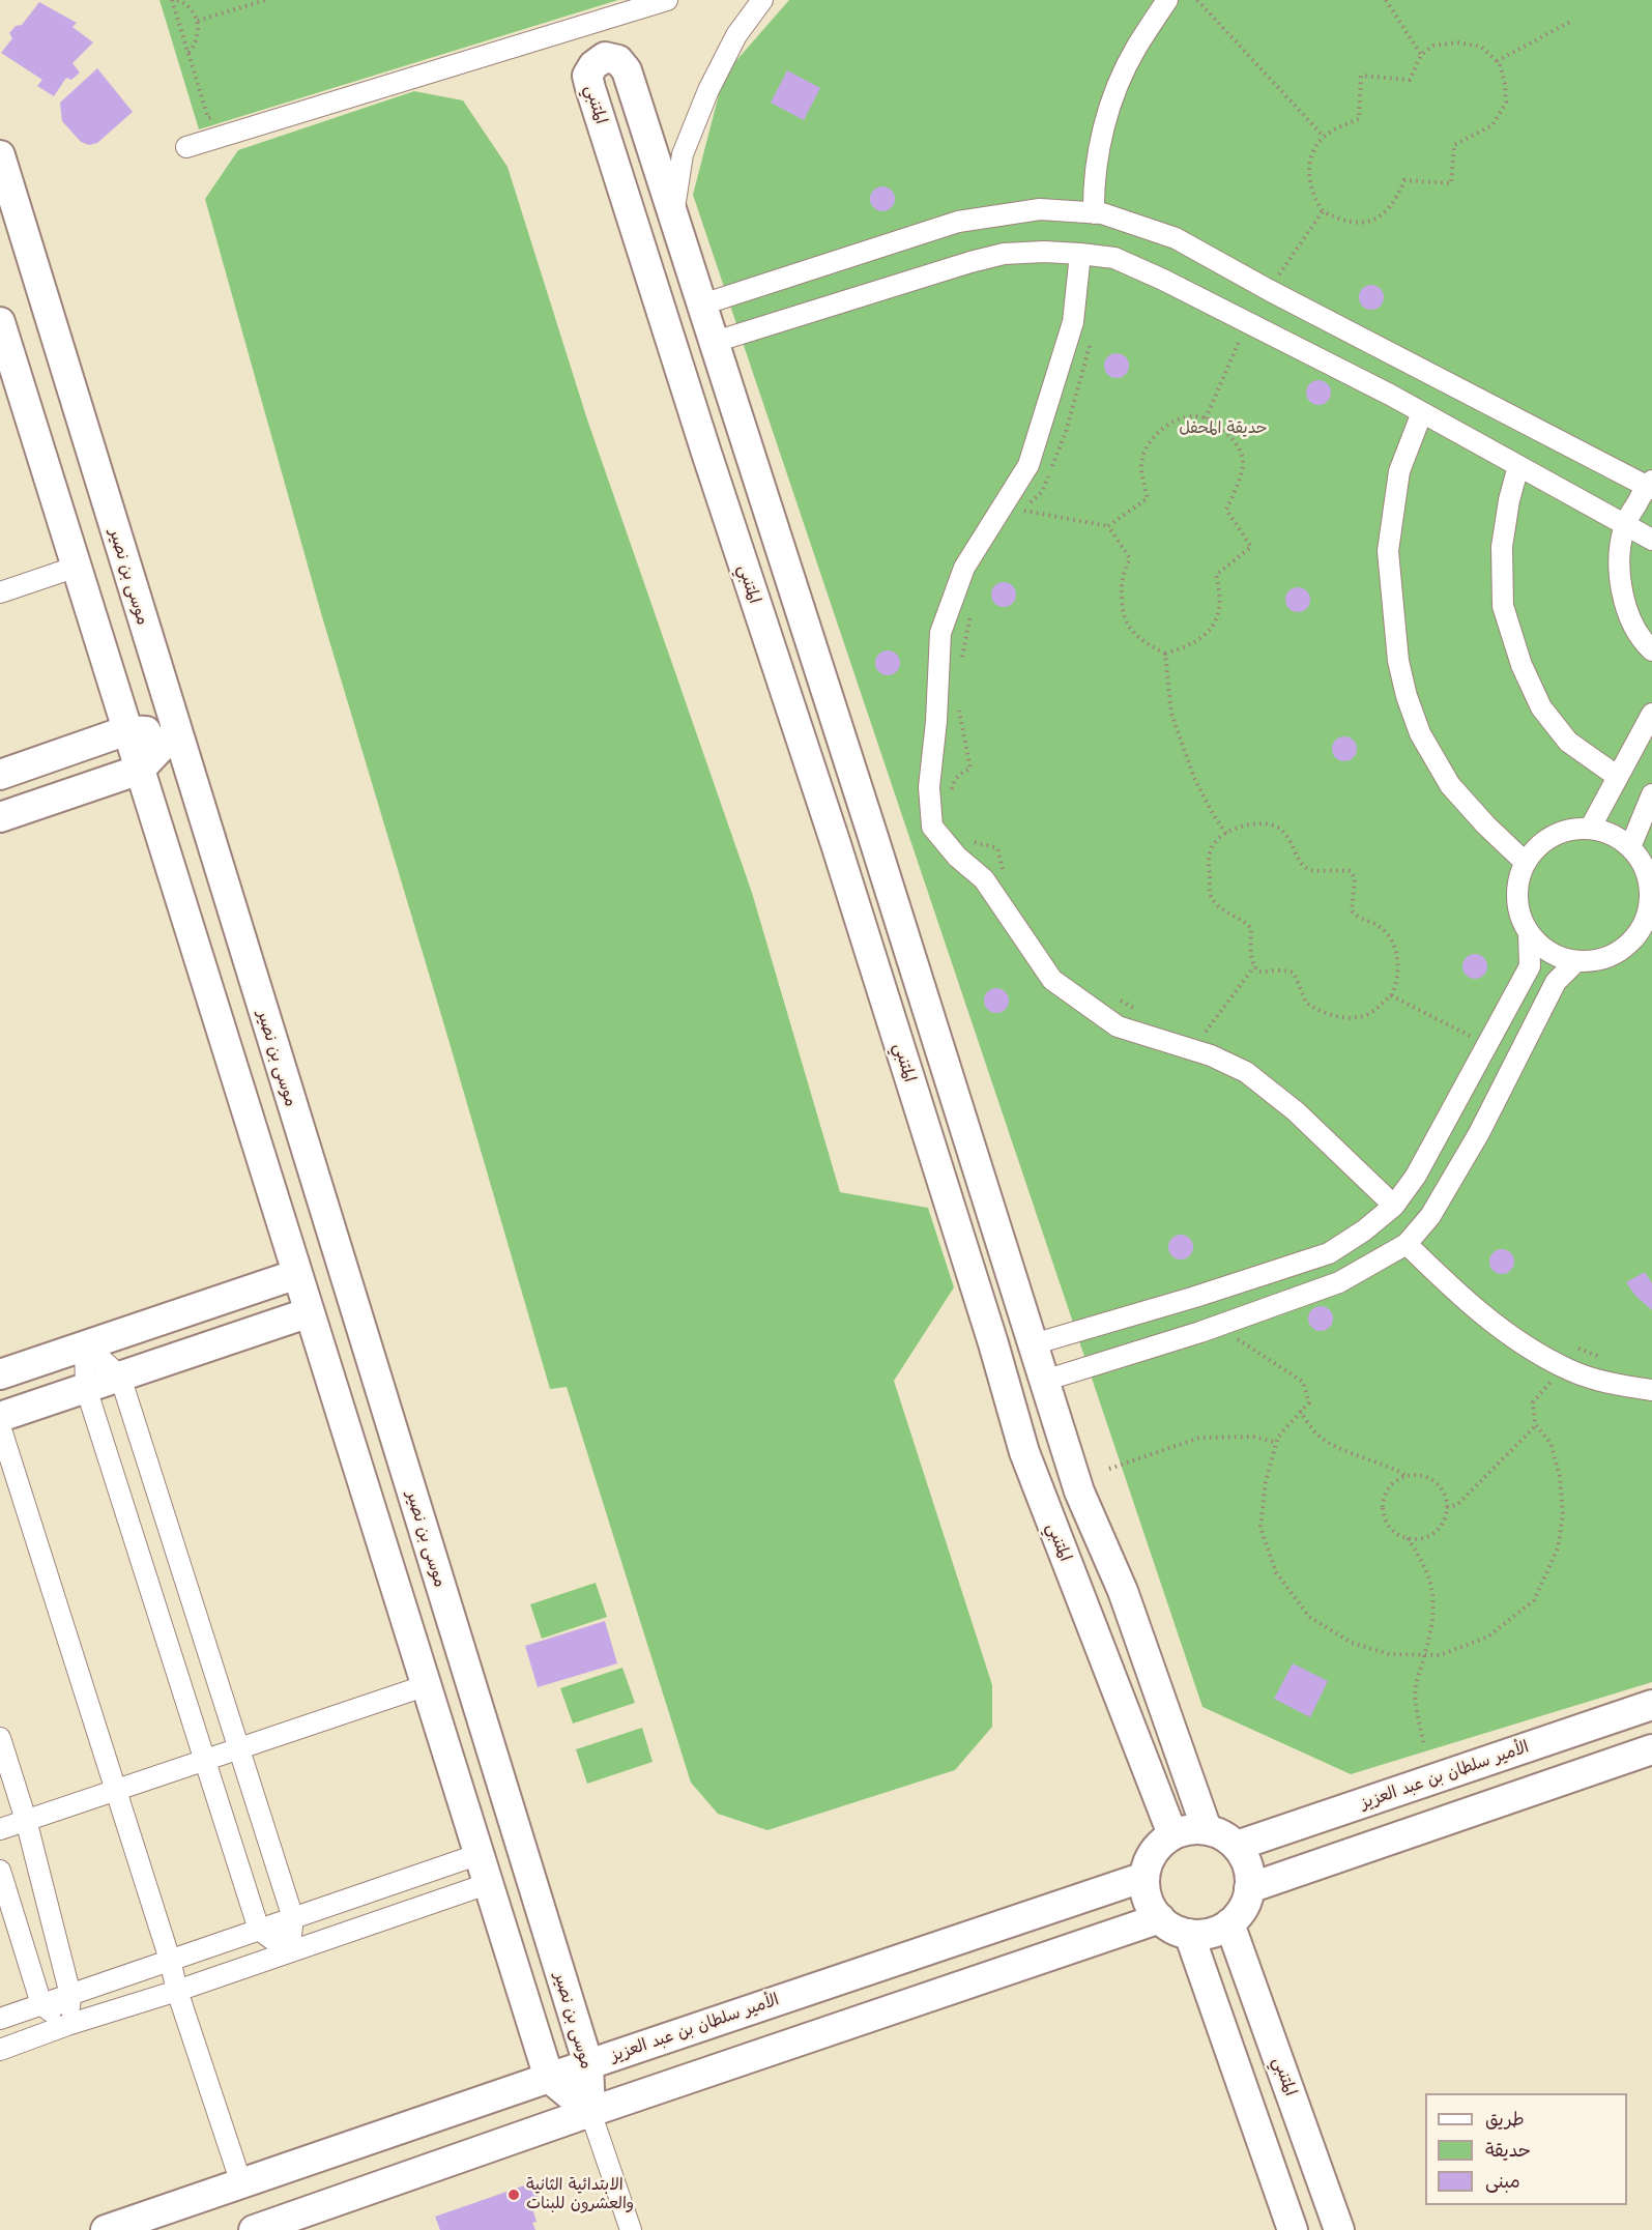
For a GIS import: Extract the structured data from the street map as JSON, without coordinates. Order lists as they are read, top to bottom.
{
  "streets": {
    "street": ["المتنبي", "موسى بن نصير", "الأمير سلطان بن عبد العزيز"]
  },
  "crossings": [
    ["المتنبي", "الأمير سلطان بن عبد العزيز"],
    ["موسى بن نصير", "الأمير سلطان بن عبد العزيز"]
  ],
  "parks": ["حديقة المحفل"],
  "places": ["الابتدائية الثانية والعشرون للبنات"],
  "legend": ["طريق", "حديقة", "مبنى"]
}
